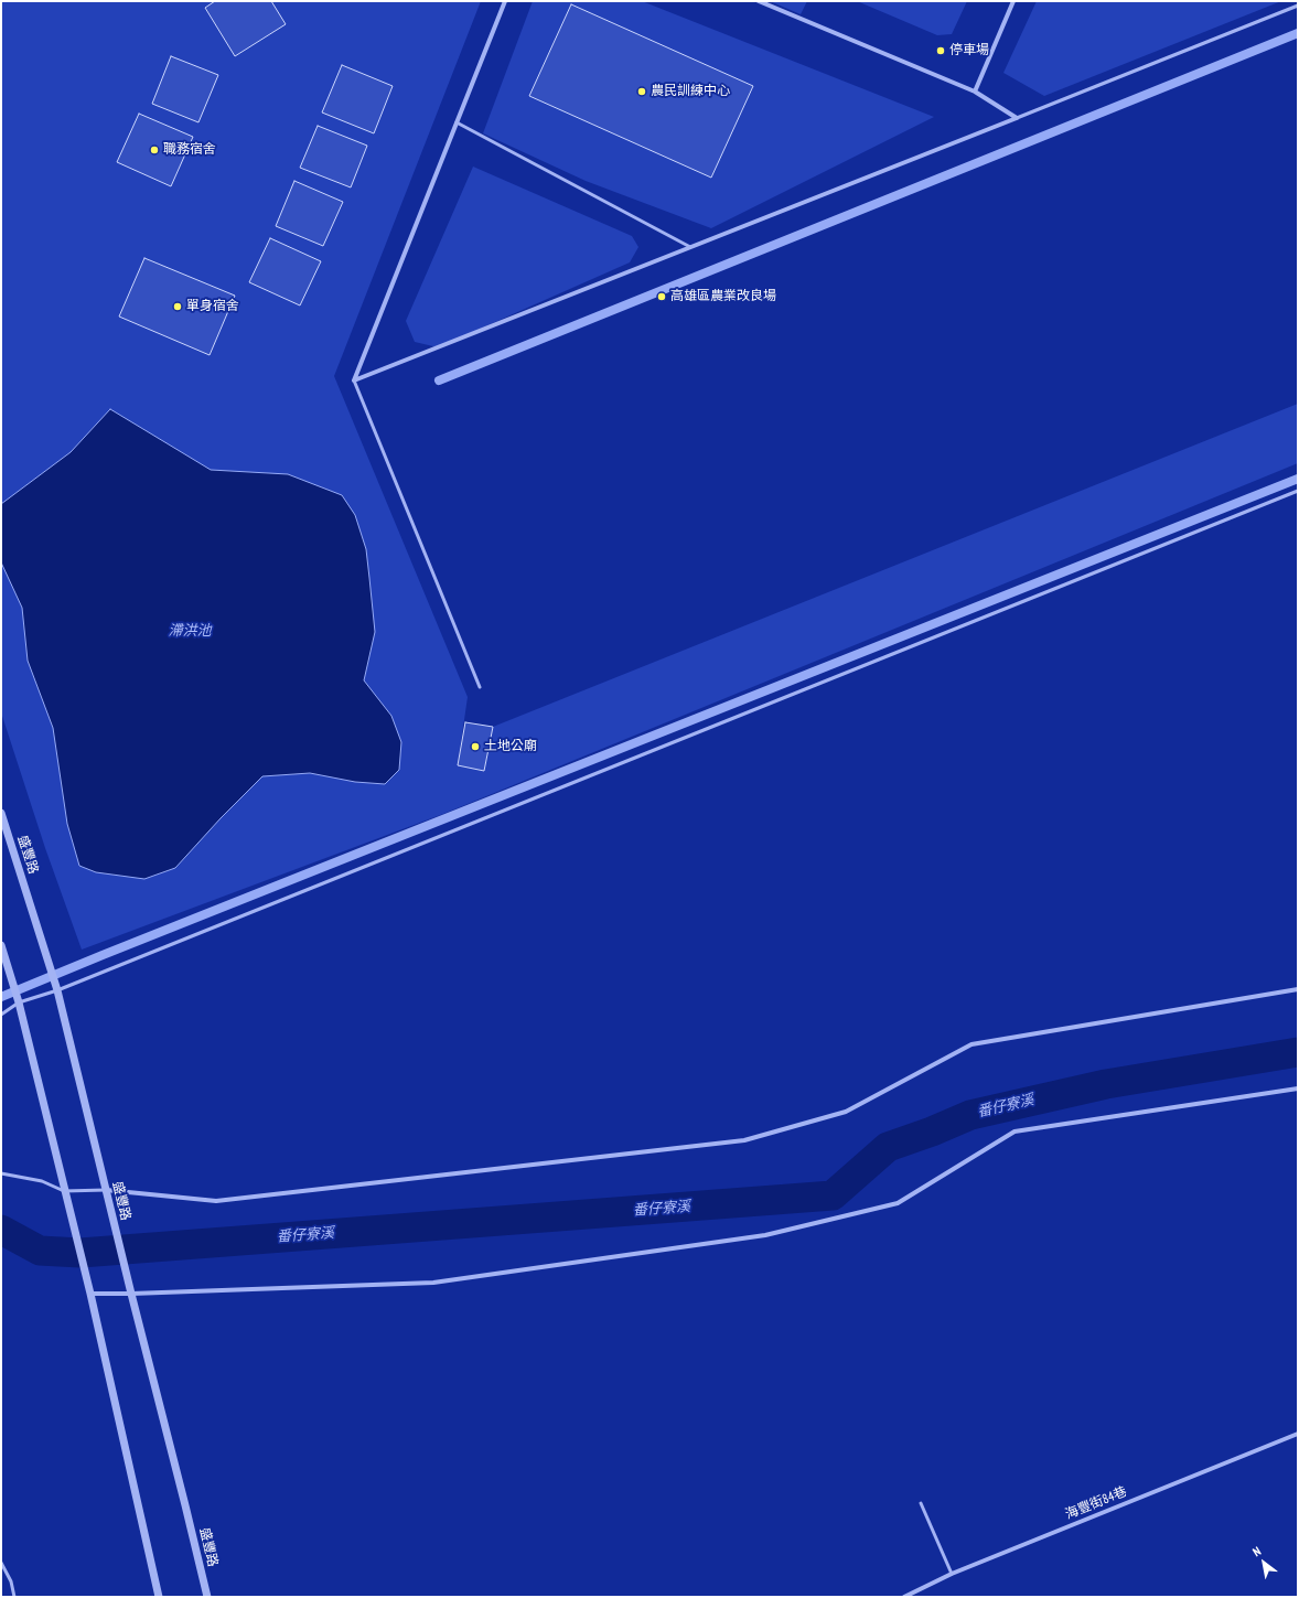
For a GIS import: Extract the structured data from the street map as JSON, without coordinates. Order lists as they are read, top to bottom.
{
  "streets": {
    "street": ["盛豐路", "海豐街84巷"]
  },
  "water": ["滯洪池", "番仔寮溪"],
  "places": [
    "停車場",
    "農民訓練中心",
    "職務宿舍",
    "高雄區農業改良場",
    "單身宿舍",
    "土地公廟"
  ],
  "north": "top left"
}
